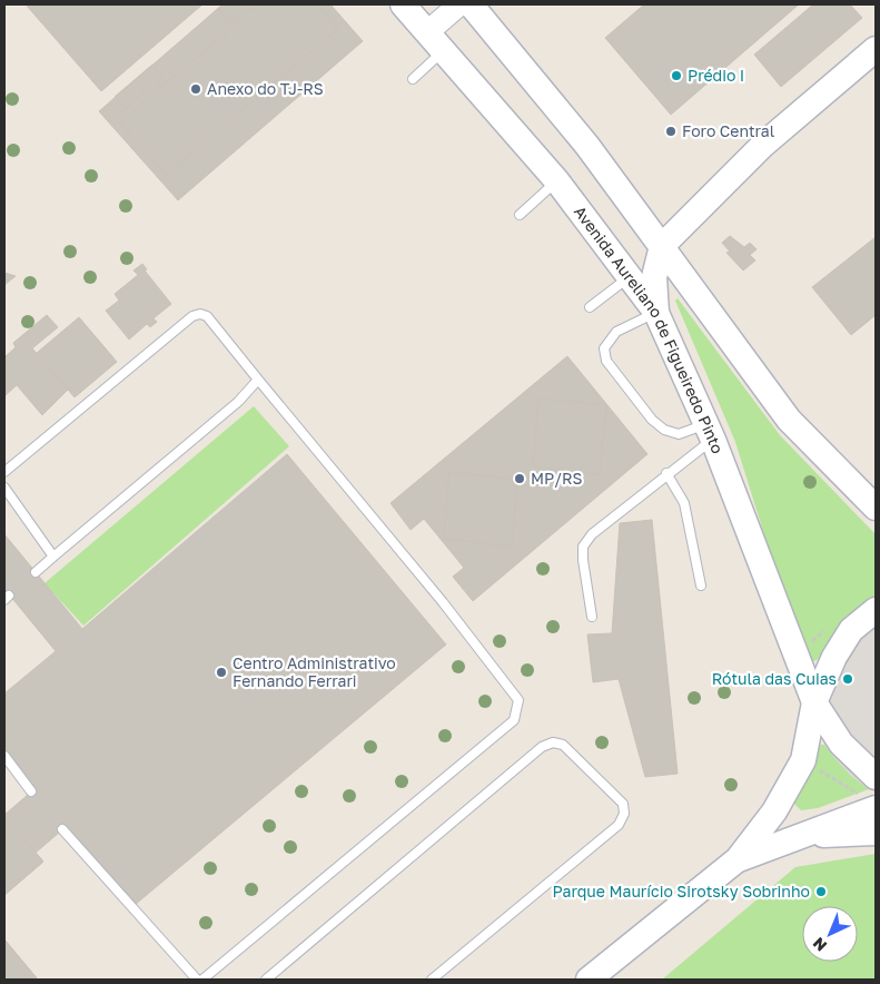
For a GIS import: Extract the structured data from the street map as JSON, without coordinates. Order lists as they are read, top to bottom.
{
  "streets": {
    "main road": ["Avenida Aureliano de Figueiredo Pinto"]
  },
  "places": [
    "Prédio I",
    "Anexo do TJ-RS",
    "Foro Central",
    "MP/RS",
    "Centro Administrativo Fernando Ferrari",
    "Rótula das Cuias",
    "Parque Maurício Sirotsky Sobrinho"
  ],
  "north": "bottom left"
}
